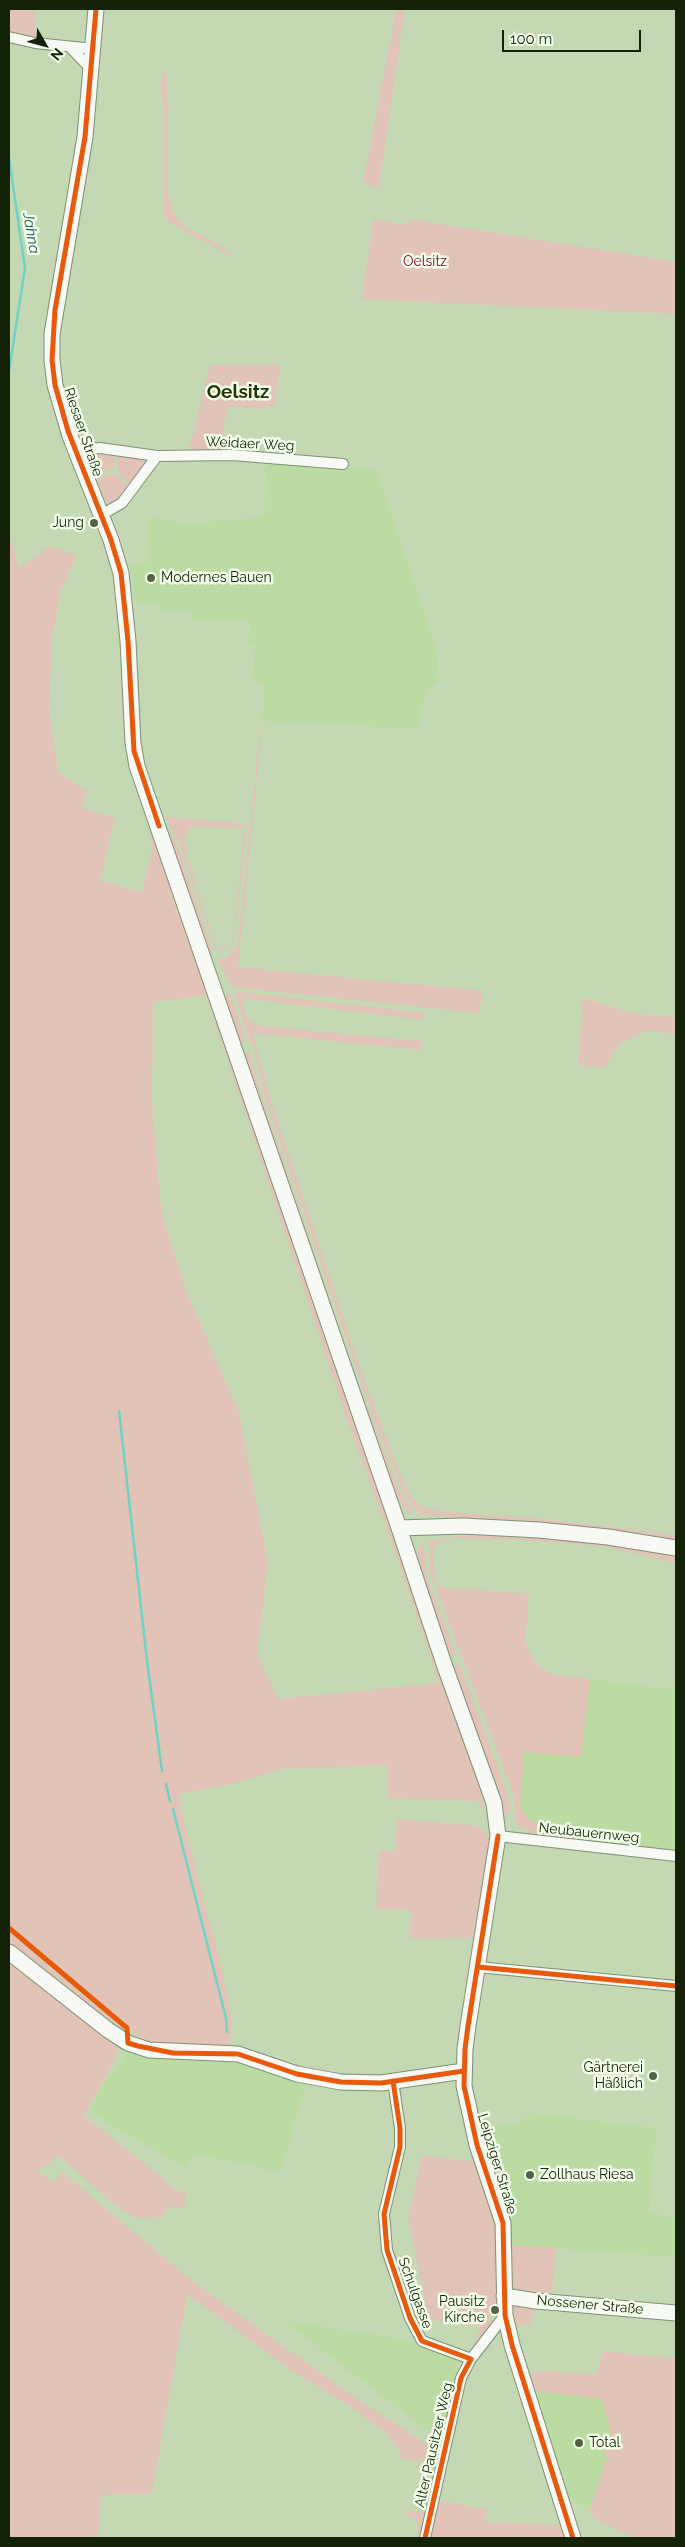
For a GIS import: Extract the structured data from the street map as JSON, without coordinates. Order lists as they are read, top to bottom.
{
  "streets": {
    "main road": ["Riesaer Straße", "Leipziger Straße", "Nossener Straße"],
    "street": [
      "Weidaer Weg",
      "Neubauernweg",
      "Schulgasse",
      "Alter Pausitzer Weg"
    ]
  },
  "crossings": [
    ["Riesaer Straße", "Weidaer Weg"],
    ["Riesaer Straße", "Leipziger Straße"],
    ["Neubauernweg", "Leipziger Straße"],
    ["Leipziger Straße", "Nossener Straße"],
    ["Leipziger Straße", "Alter Pausitzer Weg"],
    ["Schulgasse", "Alter Pausitzer Weg"]
  ],
  "districts": ["Oelsitz"],
  "water": ["Jahna"],
  "parks": ["Oelsitz"],
  "places": [
    "Jung",
    "Modernes Bauen",
    "Gärtnerei Häßlich",
    "Zollhaus Riesa",
    "Pausitz Kirche",
    "Total"
  ],
  "scale_bar": "100 m",
  "north": "bottom right"
}
